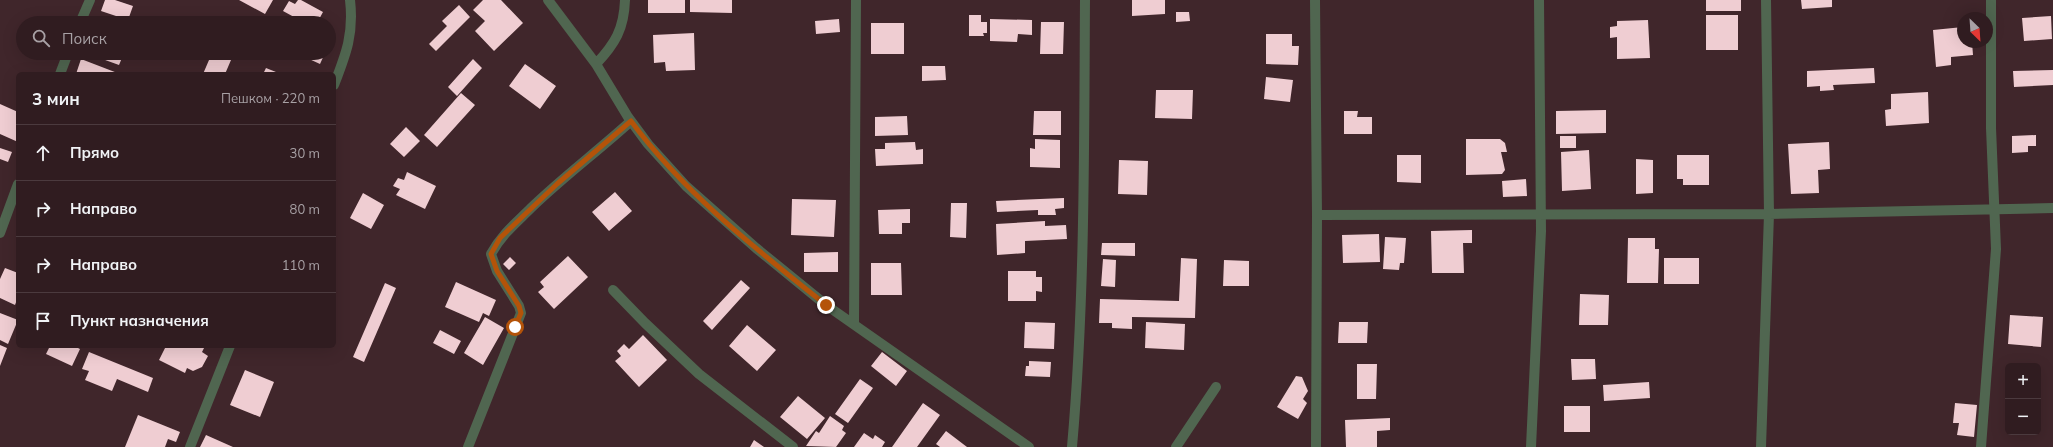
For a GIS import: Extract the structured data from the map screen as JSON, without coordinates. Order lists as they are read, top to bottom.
{
  "north": "bottom right",
  "page": {
    "search": "Поиск",
    "heading": ["3 мин", "Пешком · 220 m"],
    "list": [
      ["Прямо", "30 m"],
      ["Направо", "80 m"],
      ["Направо", "110 m"],
      "Пункт назначения"
    ],
    "map_buttons": ["+", "−"]
  }
}
